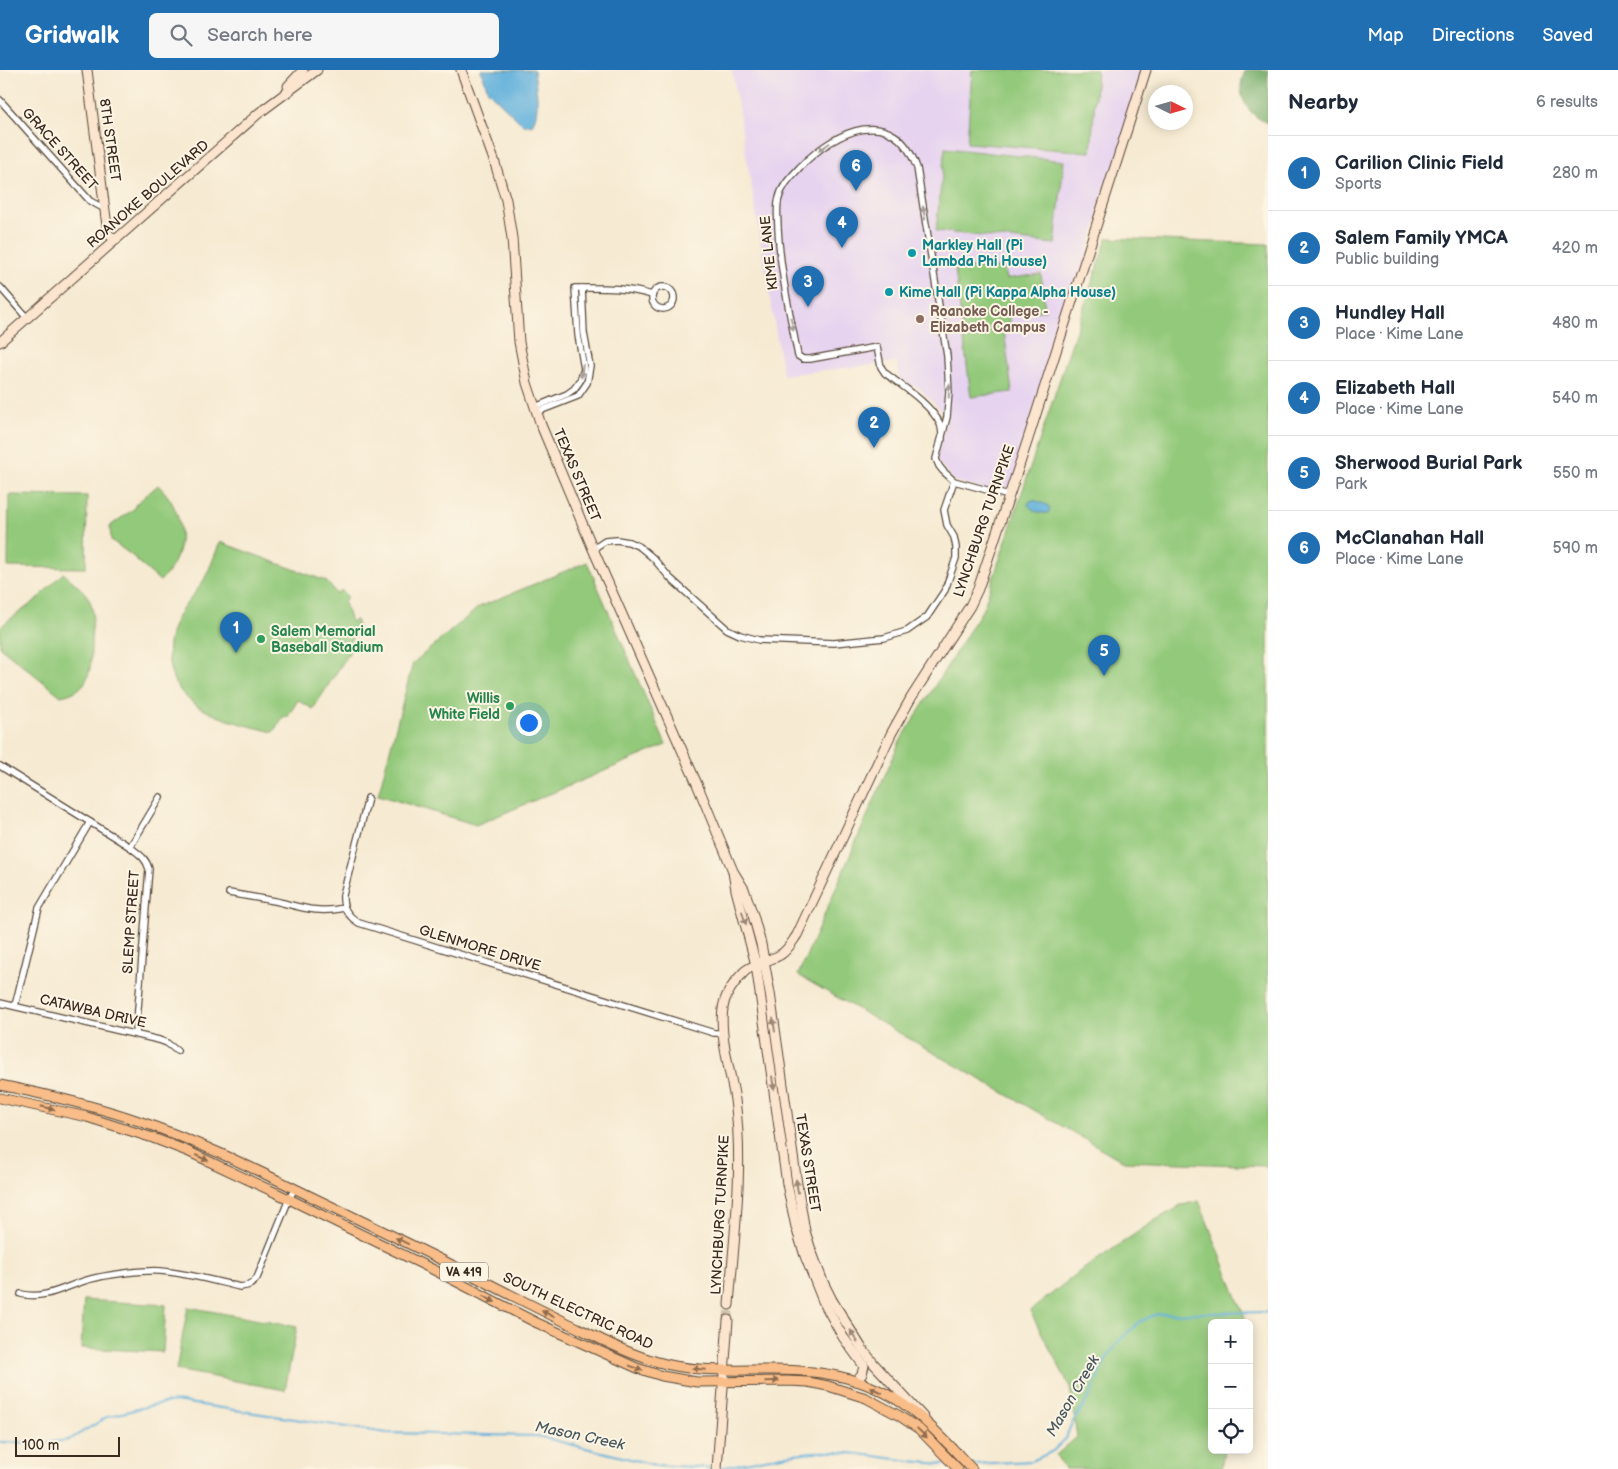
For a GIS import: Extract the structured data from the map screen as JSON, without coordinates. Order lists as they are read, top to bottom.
{
  "streets": {
    "main road": [
      "8TH STREET",
      "ROANOKE BOULEVARD",
      "TEXAS STREET",
      "LYNCHBURG TURNPIKE",
      "VA 419",
      "SOUTH ELECTRIC ROAD"
    ],
    "street": [
      "GRACE STREET",
      "KIME LANE",
      "SLEMP STREET",
      "GLENMORE DRIVE",
      "CATAWBA DRIVE"
    ]
  },
  "crossings": [
    ["8TH STREET", "GRACE STREET"],
    ["8TH STREET", "ROANOKE BOULEVARD"],
    ["TEXAS STREET", "LYNCHBURG TURNPIKE"],
    ["TEXAS STREET", "SOUTH ELECTRIC ROAD"],
    ["LYNCHBURG TURNPIKE", "GLENMORE DRIVE"],
    ["SLEMP STREET", "CATAWBA DRIVE"]
  ],
  "water": ["Mason Creek"],
  "places": [
    "Markley Hall (Pi Lambda Phi House)",
    "Kime Hall (Pi Kappa Alpha House)",
    "Roanoke College - Elizabeth Campus",
    "Salem Memorial Baseball Stadium",
    "Willis White Field"
  ],
  "scale_bar": "100 m",
  "north": "right",
  "page": {
    "header": "Gridwalk",
    "search": "Search here",
    "nav": ["Map", "Directions", "Saved"],
    "heading": ["Nearby", "6 results"],
    "list": [
      {
        "mark": "1",
        "name": "Carilion Clinic Field",
        "note": "Sports",
        "value": "280 m"
      },
      {
        "mark": "2",
        "name": "Salem Family YMCA",
        "note": "Public building",
        "value": "420 m"
      },
      {
        "mark": "3",
        "name": "Hundley Hall",
        "note": "Place · Kime Lane",
        "value": "480 m"
      },
      {
        "mark": "4",
        "name": "Elizabeth Hall",
        "note": "Place · Kime Lane",
        "value": "540 m"
      },
      {
        "mark": "5",
        "name": "Sherwood Burial Park",
        "note": "Park",
        "value": "550 m"
      },
      {
        "mark": "6",
        "name": "McClanahan Hall",
        "note": "Place · Kime Lane",
        "value": "590 m"
      }
    ],
    "pins": [
      "6",
      "4",
      "3",
      "2",
      "1",
      "5"
    ],
    "map_buttons": ["+", "−"],
    "scale": "100 m"
  }
}
